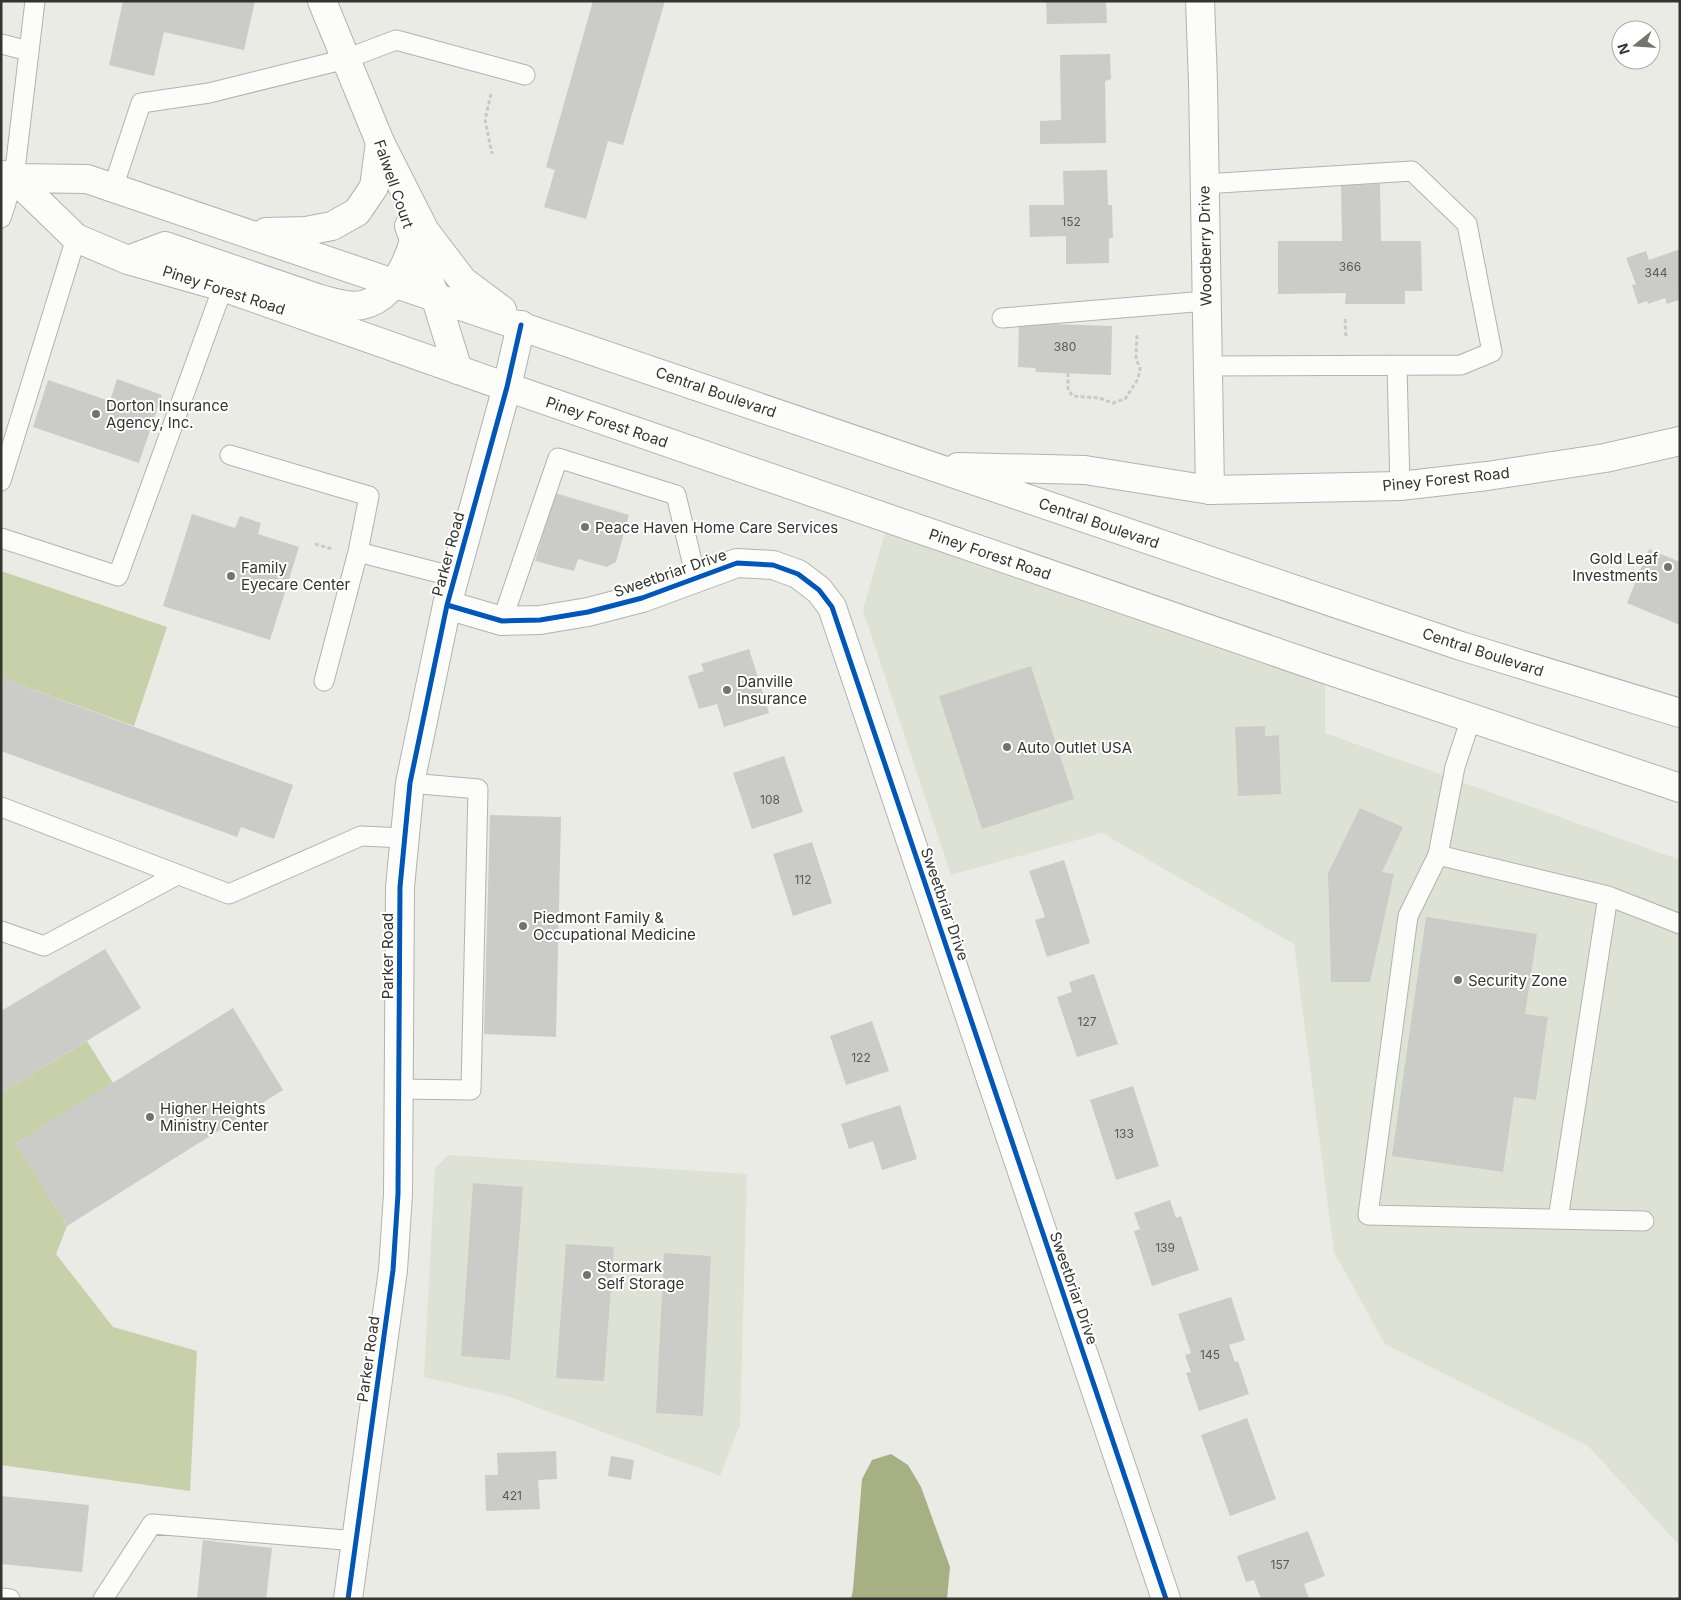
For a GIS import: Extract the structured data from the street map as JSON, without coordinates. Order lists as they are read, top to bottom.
{
  "streets": {
    "main road": [
      "Falwell Court",
      "Woodberry Drive",
      "Piney Forest Road",
      "Central Boulevard",
      "Parker Road",
      "Sweetbriar Drive"
    ]
  },
  "crossings": [
    ["Falwell Court", "Piney Forest Road"],
    ["Woodberry Drive", "Piney Forest Road"],
    ["Piney Forest Road", "Central Boulevard"],
    ["Piney Forest Road", "Parker Road"],
    ["Central Boulevard", "Parker Road"],
    ["Parker Road", "Sweetbriar Drive"]
  ],
  "places": [
    "Dorton Insurance Agency, Inc.",
    "Peace Haven Home Care Services",
    "Gold Leaf Investments",
    "Family Eyecare Center",
    "Danville Insurance",
    "Auto Outlet USA",
    "Piedmont Family & Occupational Medicine",
    "Security Zone",
    "Higher Heights Ministry Center",
    "Stormark Self Storage"
  ],
  "house_numbers": [
    "152",
    "366",
    "344",
    "380",
    "108",
    "112",
    "127",
    "122",
    "133",
    "139",
    "145",
    "421",
    "157"
  ],
  "north": "left"
}
